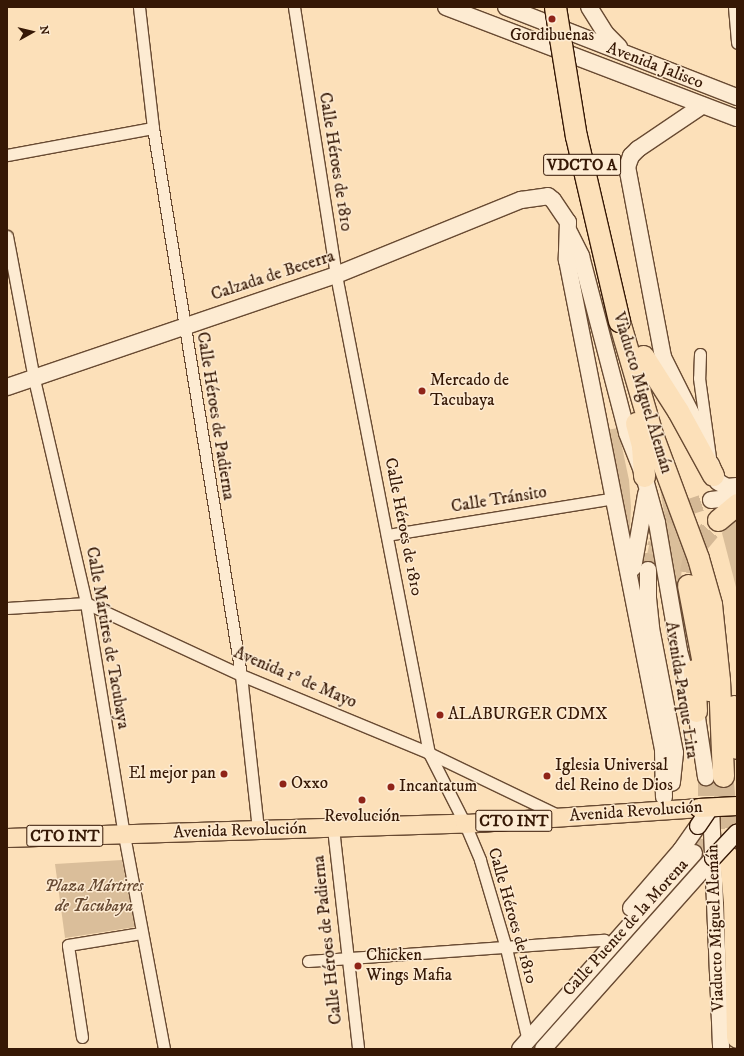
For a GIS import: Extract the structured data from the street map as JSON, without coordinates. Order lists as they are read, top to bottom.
{
  "streets": {
    "highway": ["VDCTO A", "Viaducto Miguel Alemán"],
    "main road": [
      "Avenida Jalisco",
      "Calzada de Becerra",
      "Avenida Parque Lira",
      "Avenida Revolución",
      "CTO INT",
      "Calle Puente de la Morena"
    ],
    "street": [
      "Calle Héroes de 1810",
      "Calle Héroes de Padierna",
      "Calle Tránsito",
      "Calle Mártires de Tacubaya",
      "Avenida 1º de Mayo"
    ]
  },
  "crossings": [
    ["Avenida Jalisco", "Viaducto Miguel Alemán"],
    ["Calle Héroes de 1810", "Calzada de Becerra"],
    ["Calle Héroes de 1810", "Calle Tránsito"],
    ["Calle Héroes de 1810", "Avenida 1º de Mayo"],
    ["Calle Héroes de 1810", "Avenida Revolución"],
    ["Calle Héroes de 1810", "Calle Puente de la Morena"],
    ["Calzada de Becerra", "Viaducto Miguel Alemán"],
    ["Calzada de Becerra", "Calle Héroes de Padierna"],
    ["Calzada de Becerra", "Calle Mártires de Tacubaya"],
    ["Viaducto Miguel Alemán", "Calle Tránsito"],
    ["Viaducto Miguel Alemán", "Avenida Parque Lira"],
    ["Viaducto Miguel Alemán", "Avenida Revolución"],
    ["Viaducto Miguel Alemán", "Calle Puente de la Morena"],
    ["Calle Héroes de Padierna", "Avenida 1º de Mayo"],
    ["Calle Héroes de Padierna", "Avenida Revolución"],
    ["Calle Mártires de Tacubaya", "Avenida 1º de Mayo"],
    ["Calle Mártires de Tacubaya", "Avenida Revolución"],
    ["Avenida 1º de Mayo", "Avenida Revolución"],
    ["Avenida Parque Lira", "Avenida Revolución"],
    ["Avenida Revolución", "Calle Puente de la Morena"]
  ],
  "parks": ["Plaza Mártires de Tacubaya"],
  "places": [
    "Gordibuenas",
    "Mercado de Tacubaya",
    "ALABURGER CDMX",
    "El mejor pan",
    "Iglesia Universal del Reino de Dios",
    "Oxxo",
    "Incantatum",
    "Revolución",
    "Chicken Wings Mafia"
  ],
  "north": "right"
}
